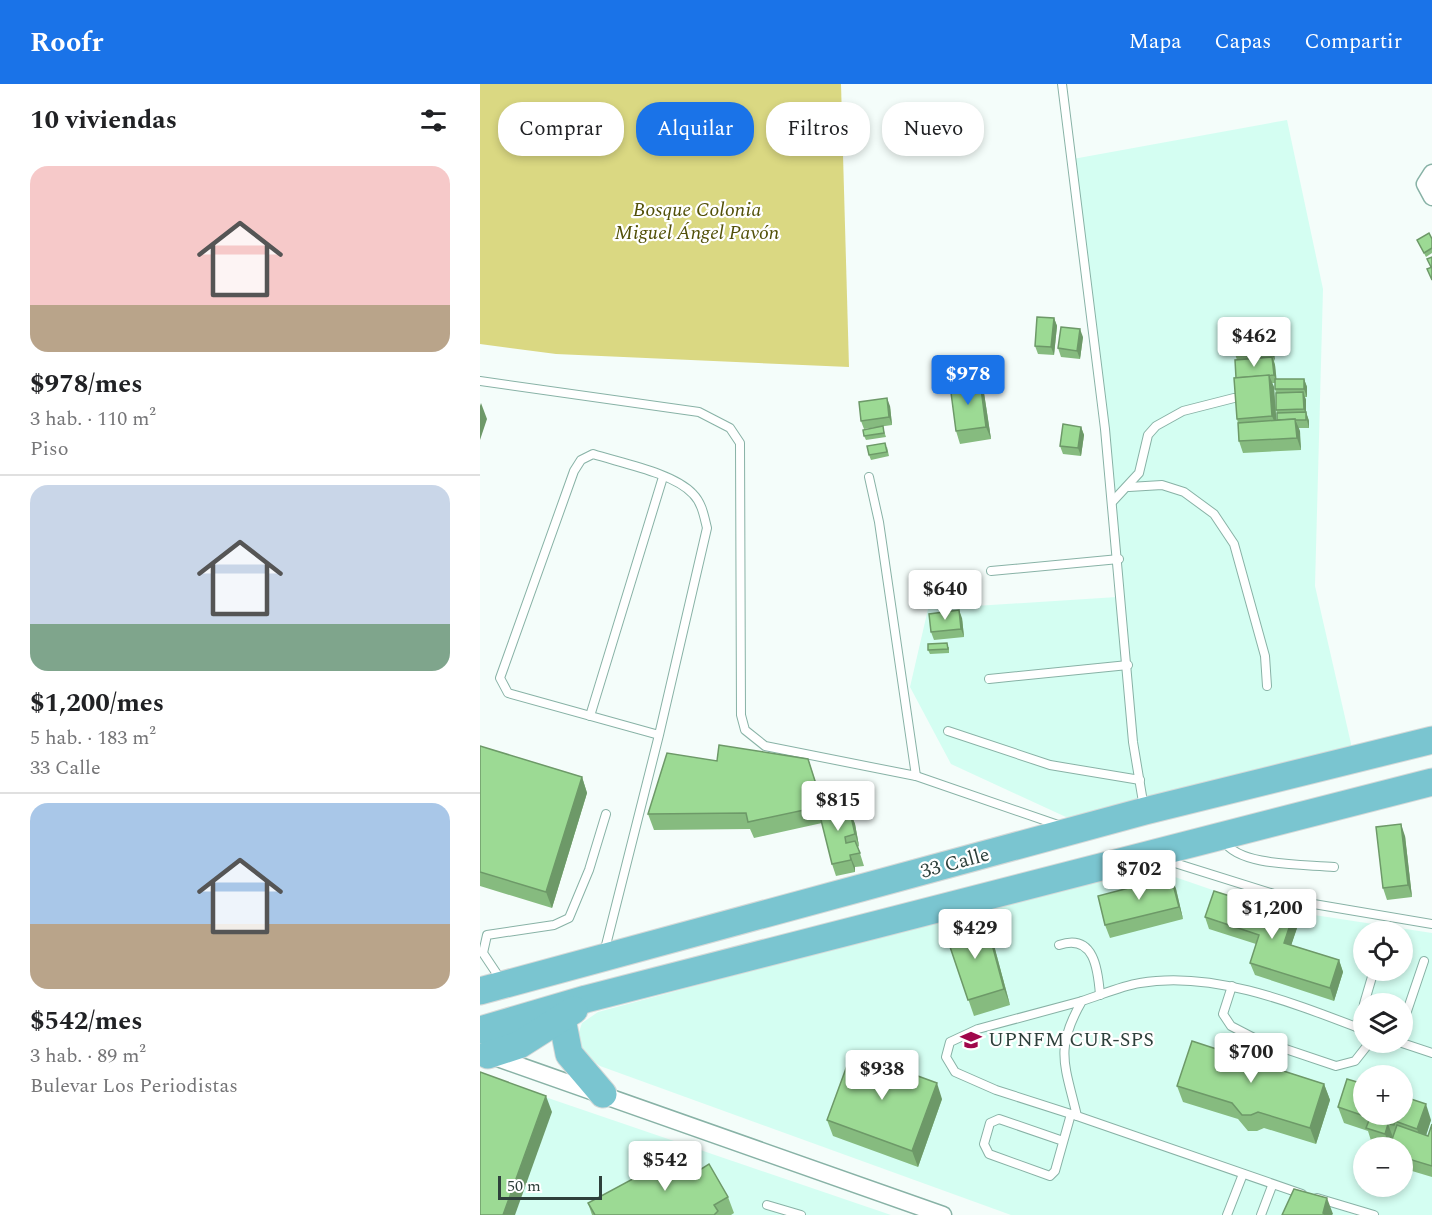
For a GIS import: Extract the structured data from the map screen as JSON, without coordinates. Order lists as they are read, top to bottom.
{
  "streets": {
    "main road": ["33 Calle"]
  },
  "parks": ["Bosque Colonia Miguel Ángel Pavón"],
  "places": {
    "school or university": ["UPNFM CUR-SPS"]
  },
  "scale_bar": "50 m",
  "page": {
    "header": "Roofr",
    "nav": ["Mapa", "Capas", "Compartir"],
    "heading": "10 viviendas",
    "chip": [
      "Comprar",
      "Alquilar",
      "Filtros",
      "Nuevo"
    ],
    "list": [
      {
        "name": "$978/mes",
        "note": "3 hab. · 110 m² · Piso"
      },
      {
        "name": "$1,200/mes",
        "note": "5 hab. · 183 m² · 33 Calle"
      },
      {
        "name": "$542/mes",
        "note": "3 hab. · 89 m² · Bulevar Los Periodistas"
      }
    ],
    "price": [
      "$462",
      "$978",
      "$640",
      "$815",
      "$702",
      "$1,200",
      "$429",
      "$700",
      "$938",
      "$542"
    ],
    "map_buttons": ["+", "−"],
    "scale": "50 m"
  }
}
